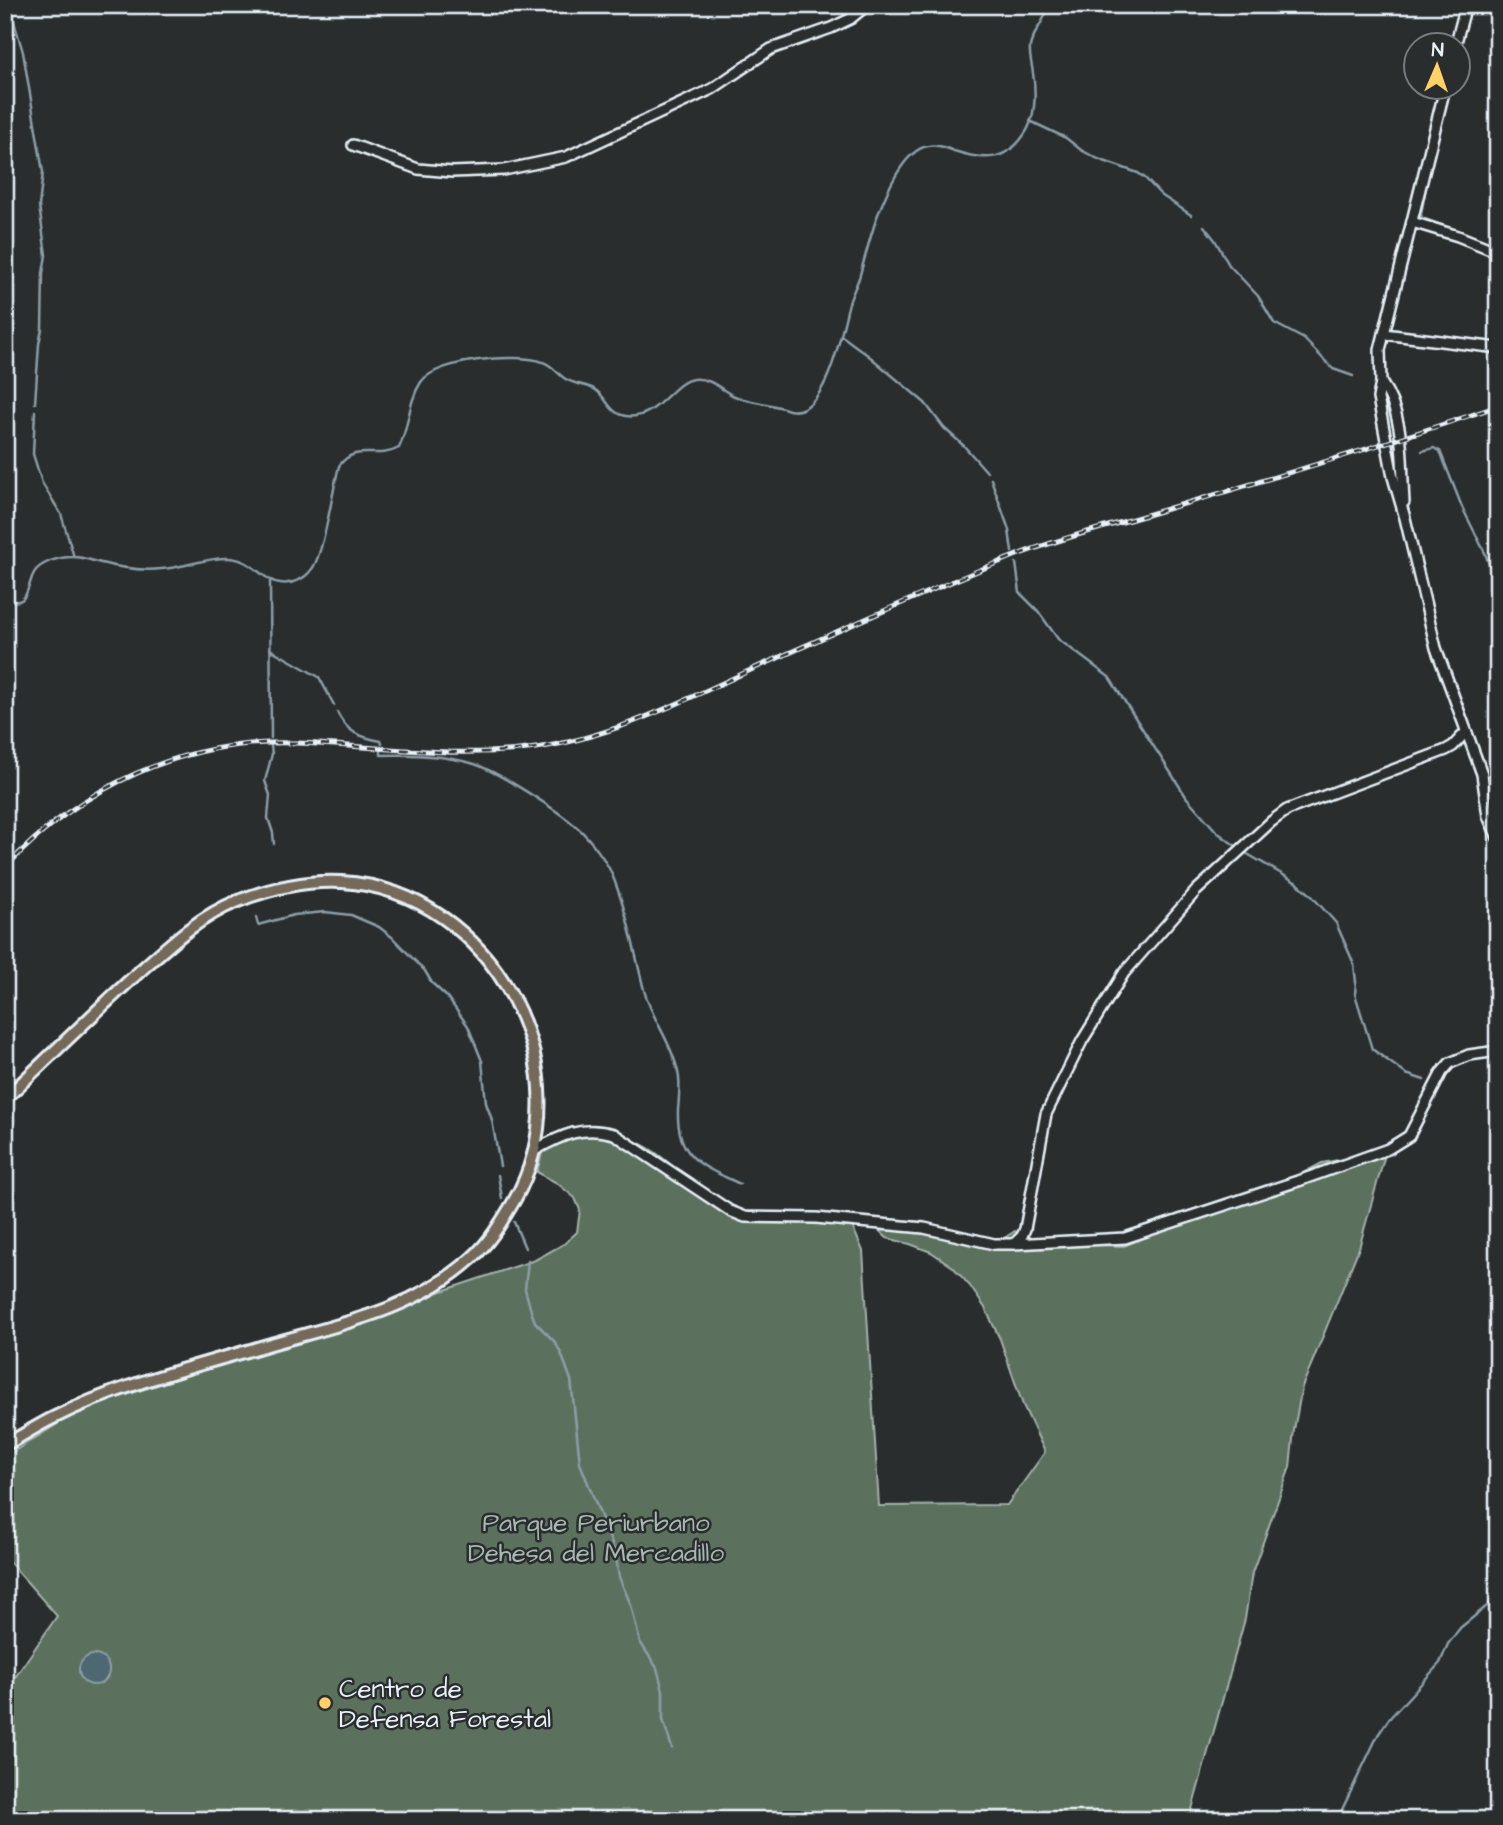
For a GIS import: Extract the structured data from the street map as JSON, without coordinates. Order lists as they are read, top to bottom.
{
  "parks": ["Parque Periurbano Dehesa del Mercadillo"],
  "places": ["Centro de Defensa Forestal"],
  "north": "top"
}
